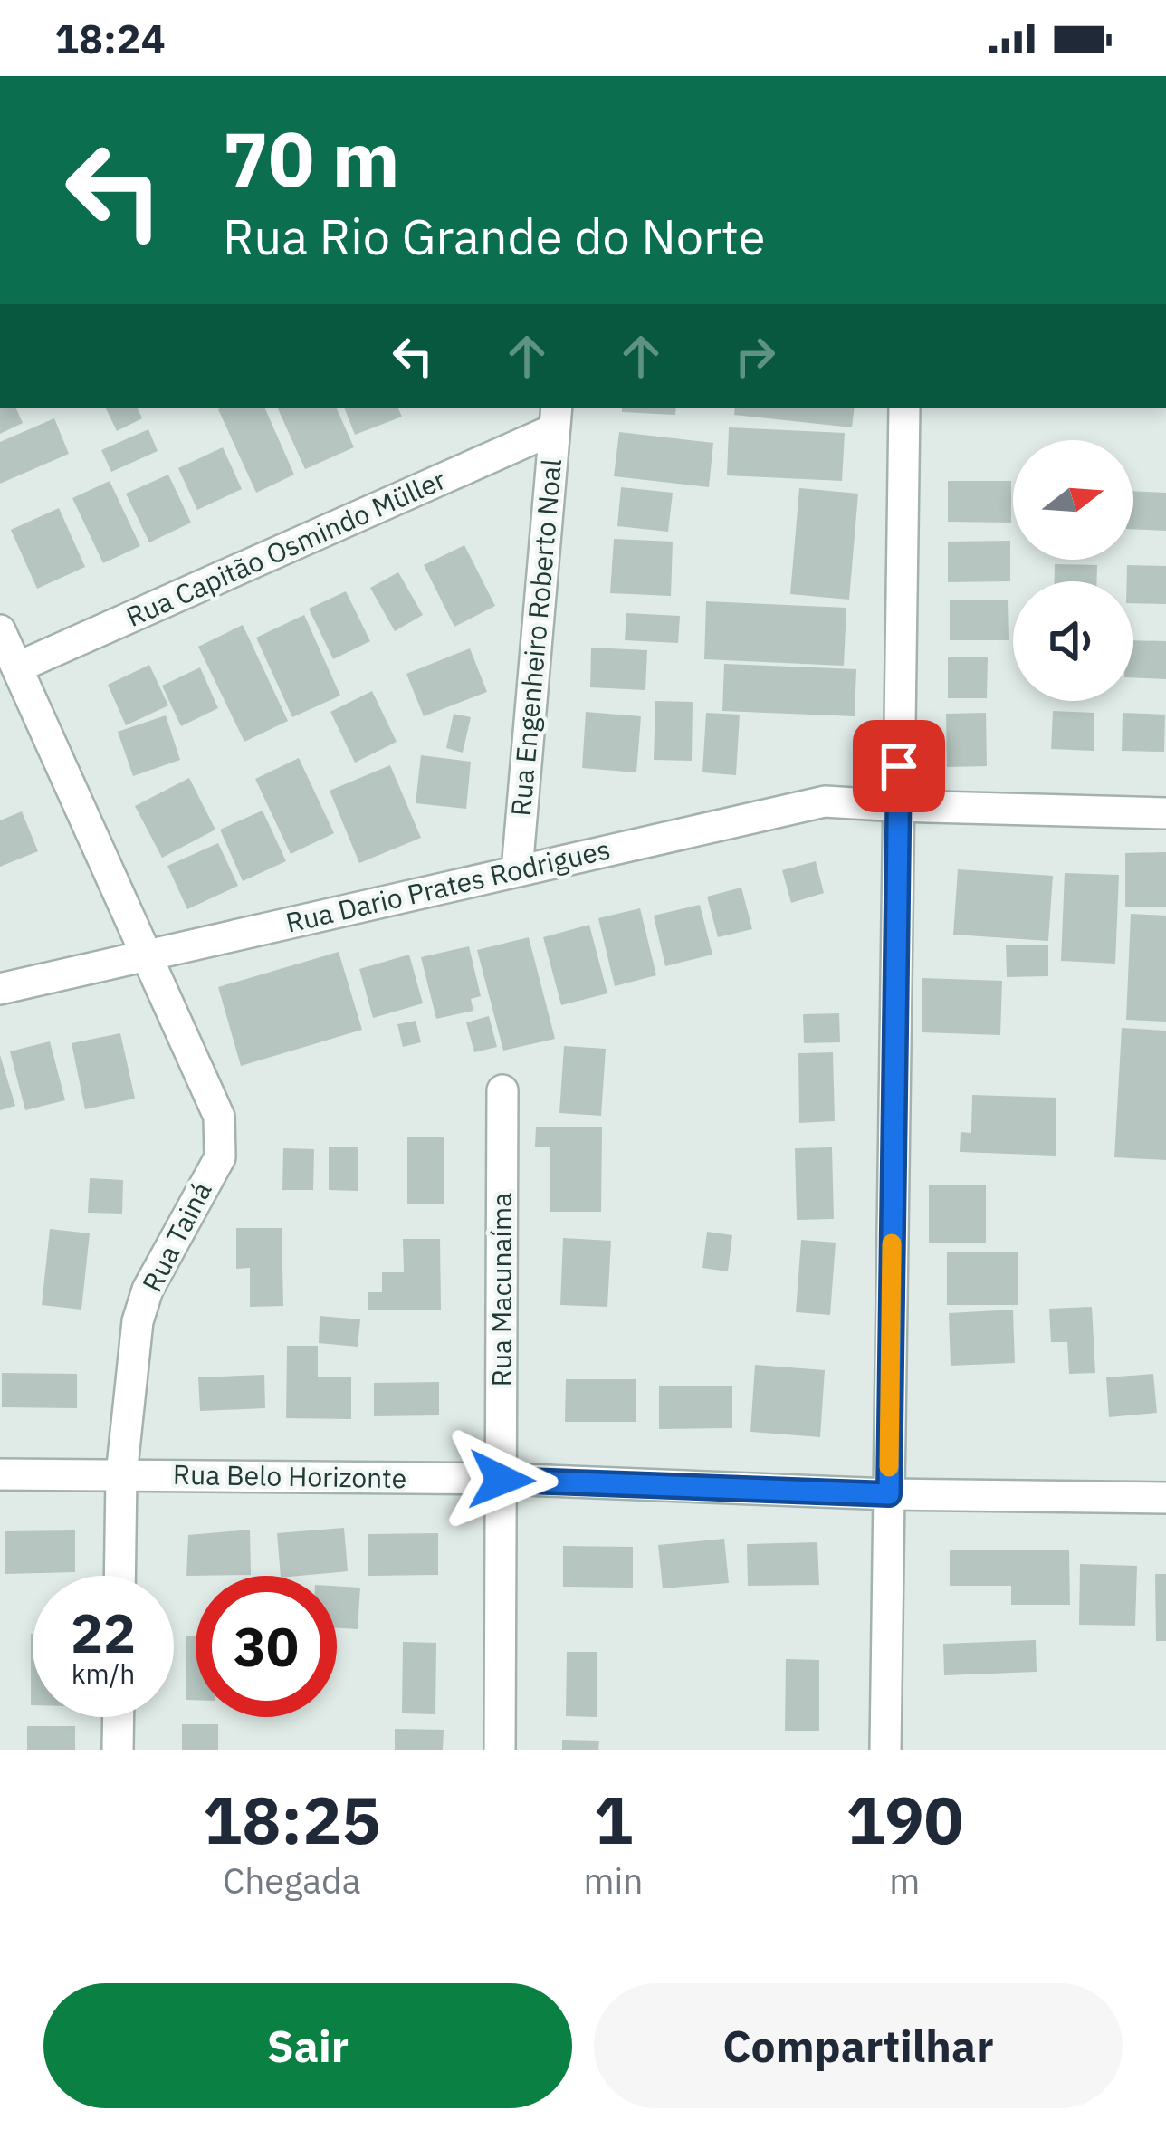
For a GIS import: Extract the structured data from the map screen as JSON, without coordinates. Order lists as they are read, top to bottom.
{
  "streets": {
    "street": [
      "Rua Capitão Osmindo Müller",
      "Rua Engenheiro Roberto Noal",
      "Rua Dario Prates Rodrigues",
      "Rua Tainá",
      "Rua Macunaíma",
      "Rua Belo Horizonte"
    ]
  },
  "crossings": [
    ["Rua Capitão Osmindo Müller", "Rua Engenheiro Roberto Noal"],
    ["Rua Capitão Osmindo Müller", "Rua Tainá"],
    ["Rua Engenheiro Roberto Noal", "Rua Dario Prates Rodrigues"],
    ["Rua Dario Prates Rodrigues", "Rua Tainá"],
    ["Rua Tainá", "Rua Belo Horizonte"],
    ["Rua Macunaíma", "Rua Belo Horizonte"]
  ],
  "north": "right",
  "page": {
    "status": "18:24",
    "turn": ["70 m", "Rua Rio Grande do Norte"],
    "speed": "22 km/h",
    "limit": "30",
    "eta": [
      "18:25",
      "Chegada",
      "1",
      "min",
      "190",
      "m"
    ],
    "buttons": ["Sair", "Compartilhar"]
  }
}
